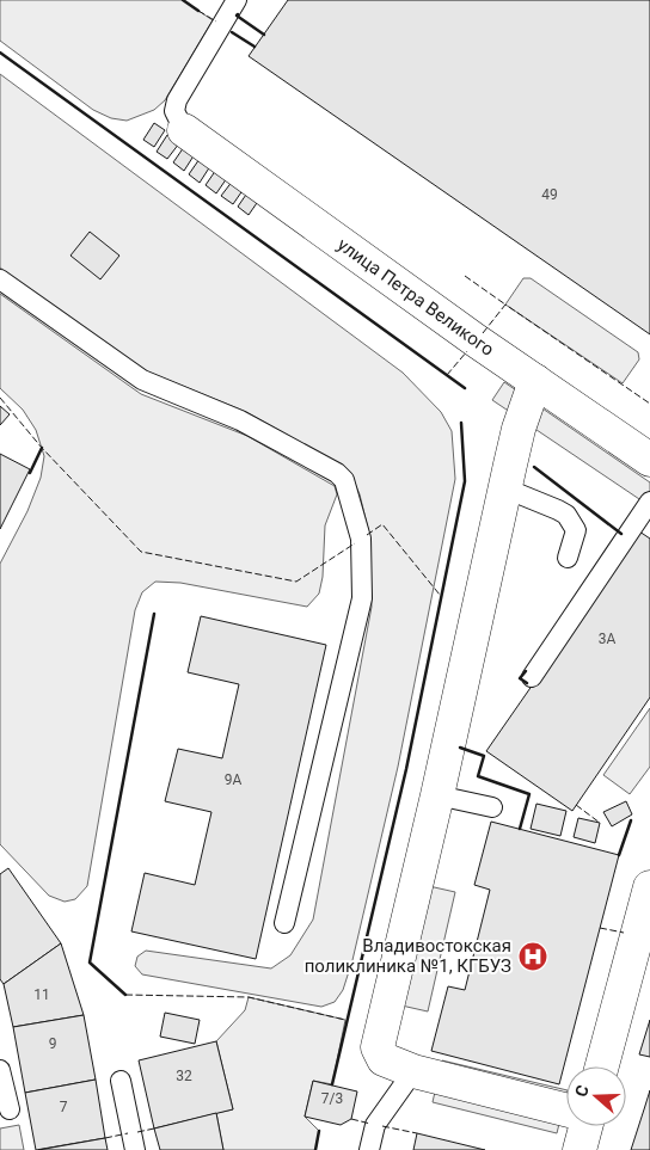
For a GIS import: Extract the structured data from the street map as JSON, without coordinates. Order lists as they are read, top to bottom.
{
  "streets": {
    "street": ["улица Петра Великого"]
  },
  "places": {
    "hospital": ["Владивостокская поликлиника №1, КГБУЗ"]
  },
  "house_numbers": [
    "49",
    "3А",
    "9А",
    "11",
    "9",
    "32",
    "7/3",
    "7"
  ],
  "north": "left"
}
